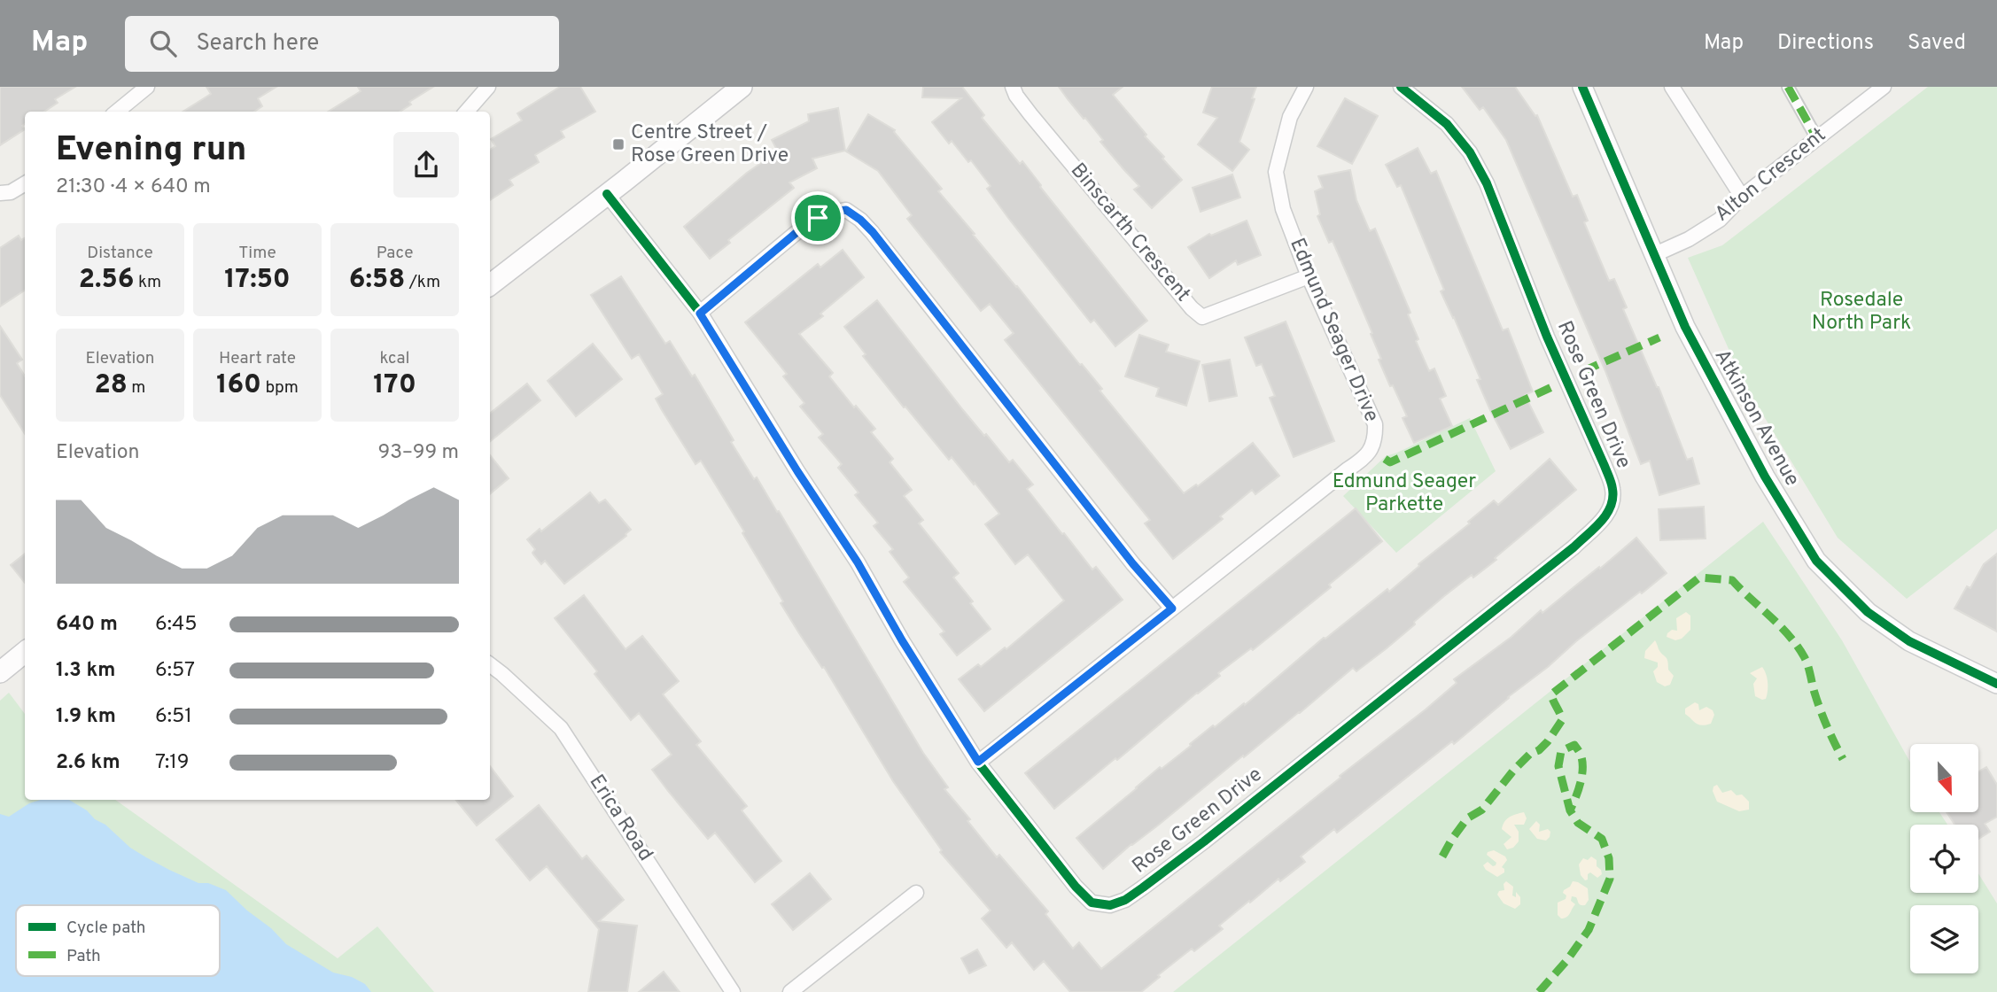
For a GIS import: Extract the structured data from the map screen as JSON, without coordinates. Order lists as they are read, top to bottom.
{
  "streets": {
    "street": [
      "Alton Crescent",
      "Binscarth Crescent",
      "Edmund Seager Drive",
      "Rose Green Drive",
      "Atkinson Avenue",
      "Erica Road"
    ]
  },
  "crossings": [
    ["Alton Crescent", "Atkinson Avenue"],
    ["Binscarth Crescent", "Edmund Seager Drive"],
    ["Edmund Seager Drive", "Rose Green Drive"]
  ],
  "parks": ["Rosedale North Park", "Edmund Seager Parkette"],
  "places": {
    "transit": ["Centre Street / Rose Green Drive"]
  },
  "legend": ["Cycle path", "Path"],
  "north": "bottom",
  "page": {
    "header": "Map",
    "search": "Search here",
    "nav": ["Map", "Directions", "Saved"],
    "heading": ["Evening run", "21:30 · 4 × 640 m"],
    "stats": [
      ["Distance", "2.56 km"],
      ["Time", "17:50"],
      ["Pace", "6:58 /km"],
      ["Elevation", "28 m"],
      ["Heart rate", "160 bpm"],
      ["kcal", "170"]
    ],
    "chart": ["Elevation", "93–99 m"],
    "list": [
      {
        "name": "640 m",
        "note": "6:45"
      },
      {
        "name": "1.3 km",
        "note": "6:57"
      },
      {
        "name": "1.9 km",
        "note": "6:51"
      },
      {
        "name": "2.6 km",
        "note": "7:19"
      }
    ]
  }
}
